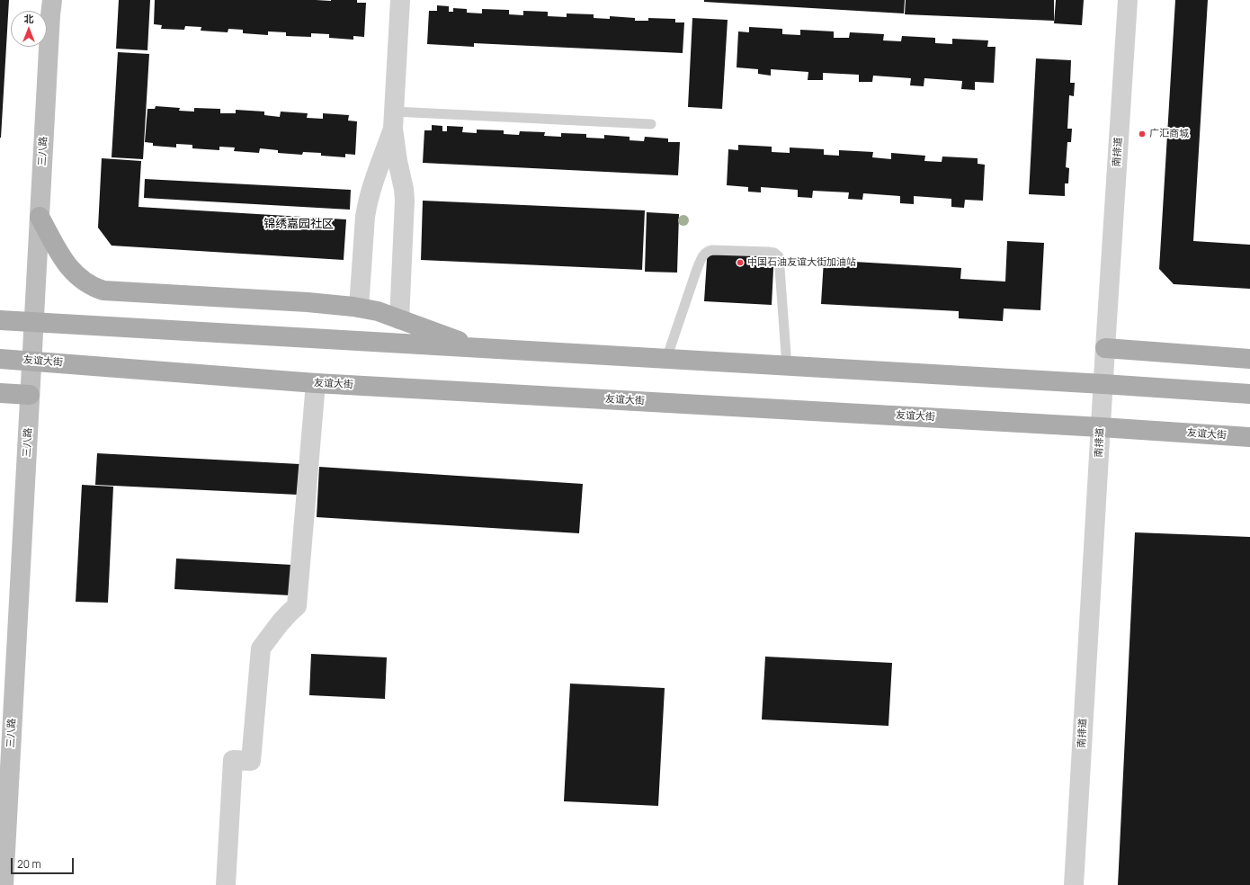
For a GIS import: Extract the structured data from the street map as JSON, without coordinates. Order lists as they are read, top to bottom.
{
  "streets": {
    "main road": ["三八路", "友谊大街"],
    "street": ["南排道"]
  },
  "crossings": [
    ["三八路", "友谊大街"],
    ["南排道", "友谊大街"]
  ],
  "districts": ["锦绣嘉园社区"],
  "places": ["广汇商城", "中国石油友谊大街加油站"],
  "scale_bar": "20 m",
  "north": "top"
}
